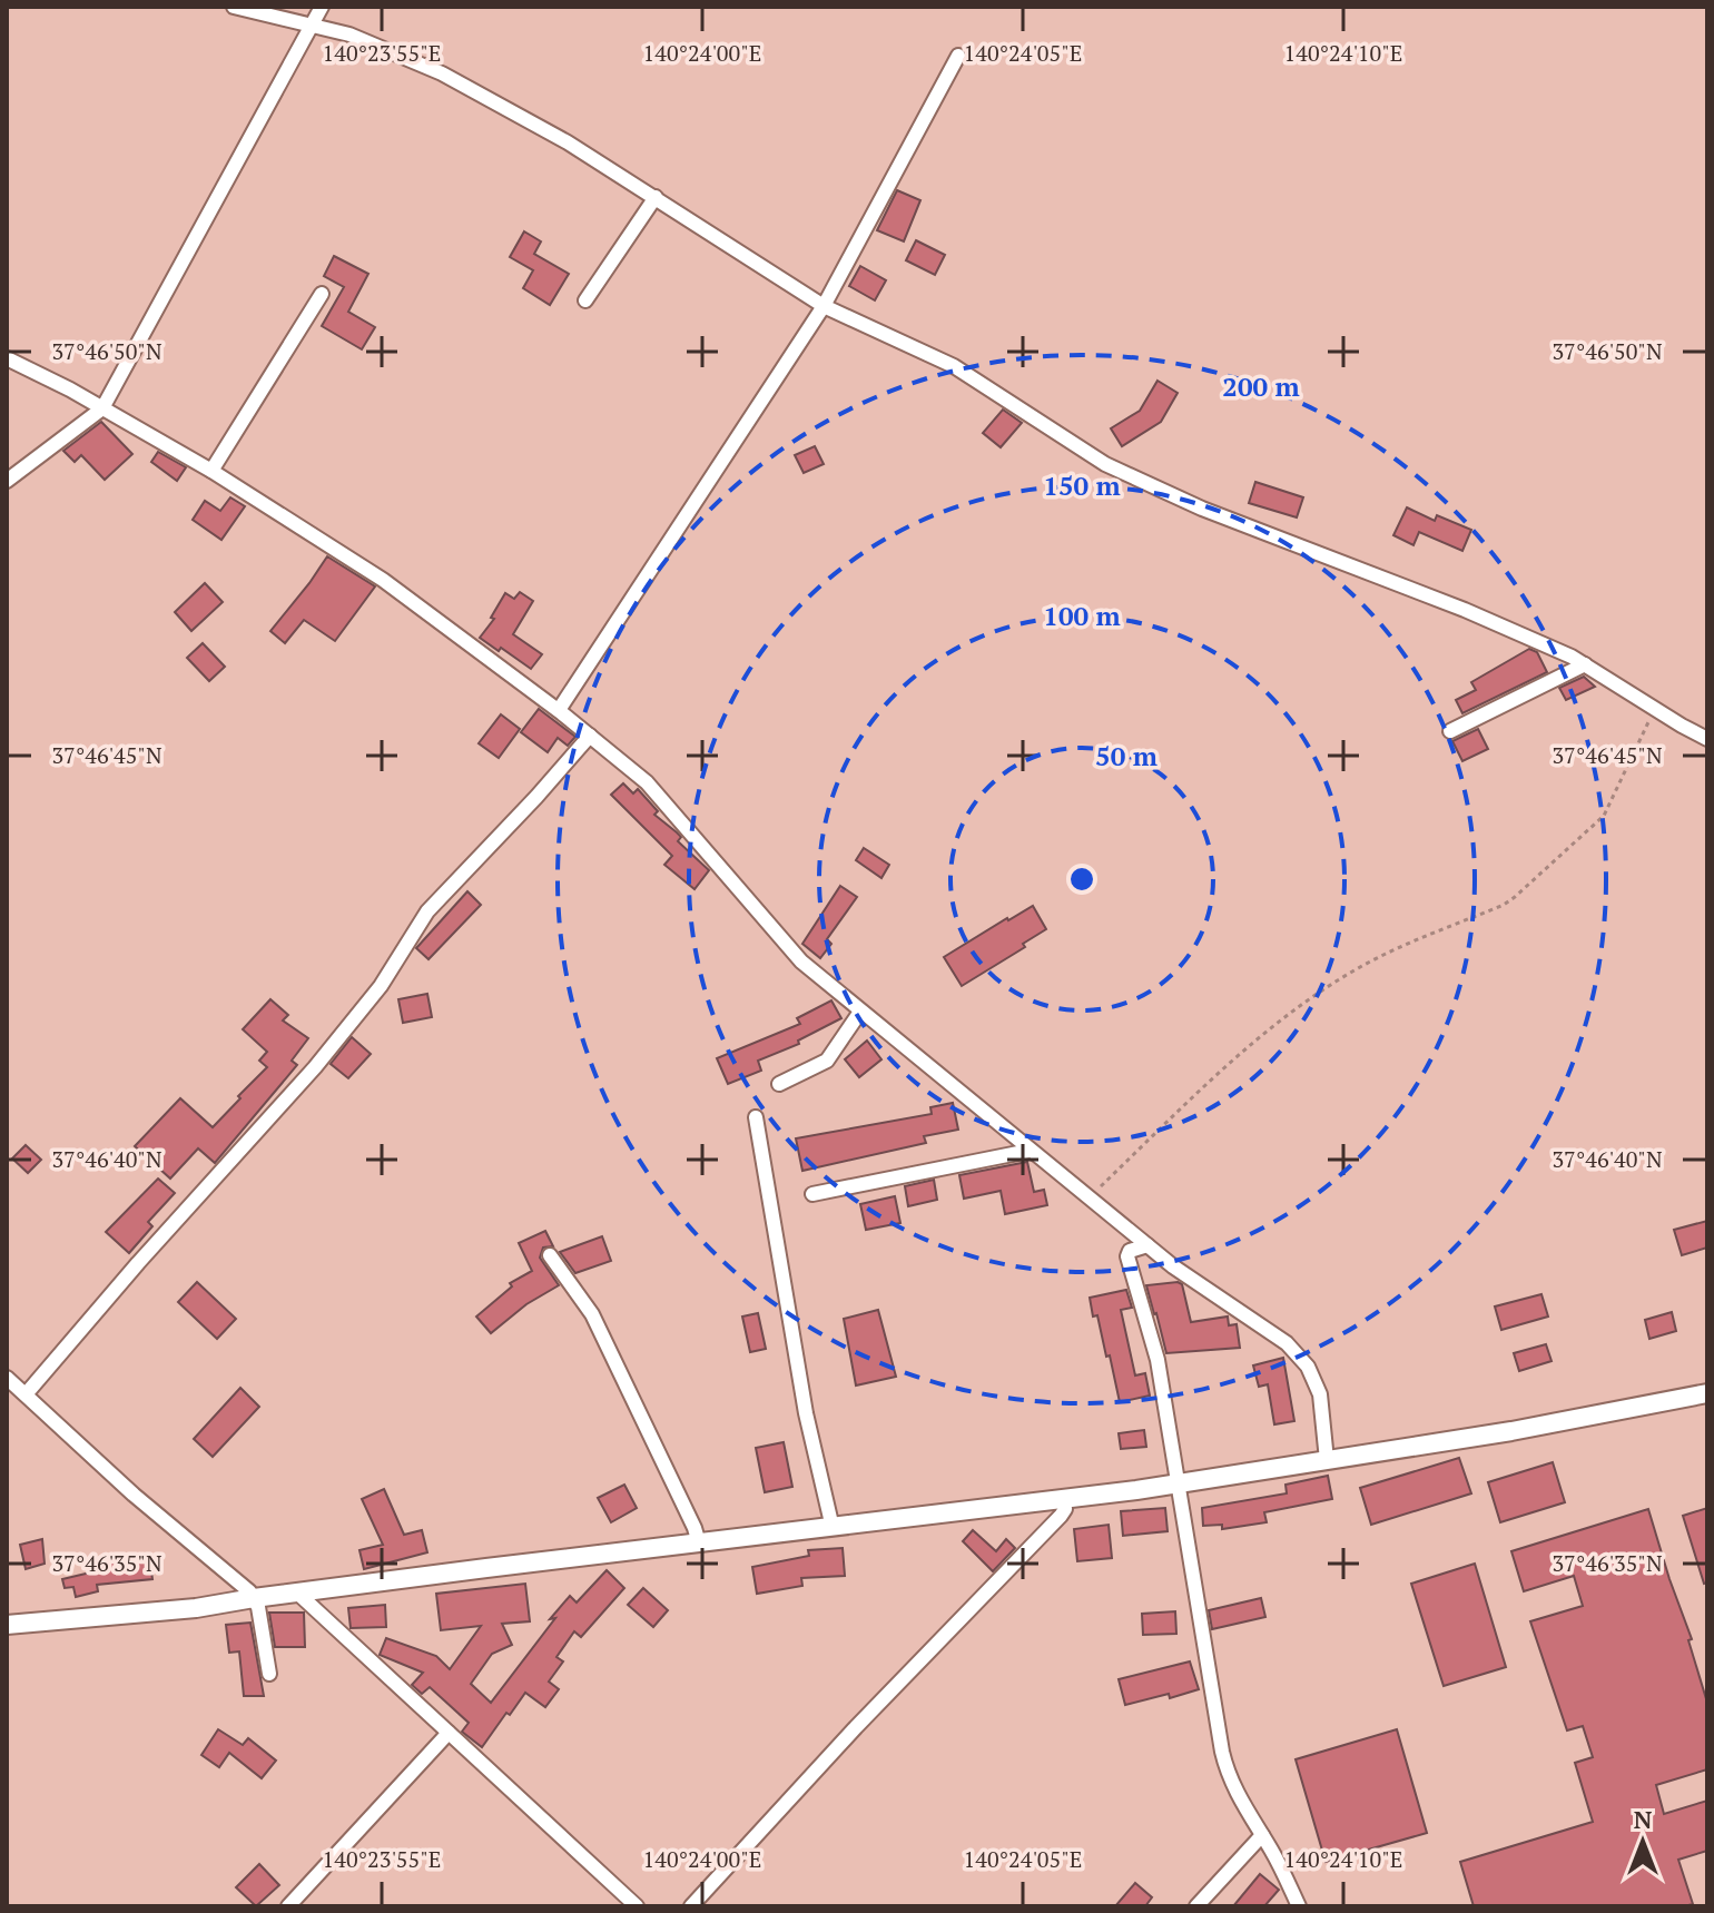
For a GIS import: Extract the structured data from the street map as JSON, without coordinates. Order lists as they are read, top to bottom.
{
  "north": "top",
  "coordinates": [
    "140°23'55\"E",
    "140°24'00\"E",
    "140°24'05\"E",
    "140°24'10\"E",
    "37°46'50\"N",
    "37°46'45\"N",
    "37°46'40\"N",
    "37°46'35\"N"
  ],
  "rings": [
    "200 m",
    "150 m",
    "100 m",
    "50 m"
  ]
}
